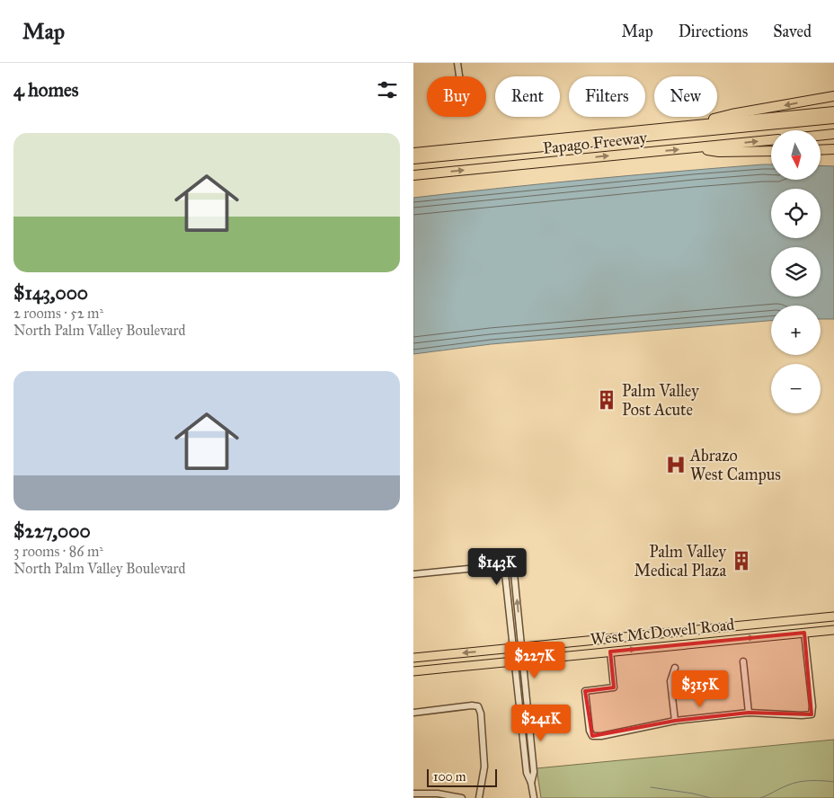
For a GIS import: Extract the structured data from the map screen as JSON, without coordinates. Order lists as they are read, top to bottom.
{
  "streets": {
    "highway": ["Papago Freeway"],
    "main road": ["West McDowell Road"]
  },
  "places": {
    "building": ["Palm Valley Post Acute", "Palm Valley Medical Plaza"],
    "hospital": ["Abrazo West Campus"]
  },
  "scale_bar": "100 m",
  "north": "bottom",
  "page": {
    "header": "Map",
    "nav": ["Map", "Directions", "Saved"],
    "heading": "4 homes",
    "chip": [
      "Buy",
      "Rent",
      "Filters",
      "New"
    ],
    "list": [
      {
        "name": "$143,000",
        "note": "2 rooms · 52 m² · North Palm Valley Boulevard"
      },
      {
        "name": "$227,000",
        "note": "3 rooms · 86 m² · North Palm Valley Boulevard"
      }
    ],
    "map_buttons": ["+", "−"],
    "price": [
      "$143K",
      "$227K",
      "$315K",
      "$241K"
    ],
    "scale": "100 m"
  }
}
